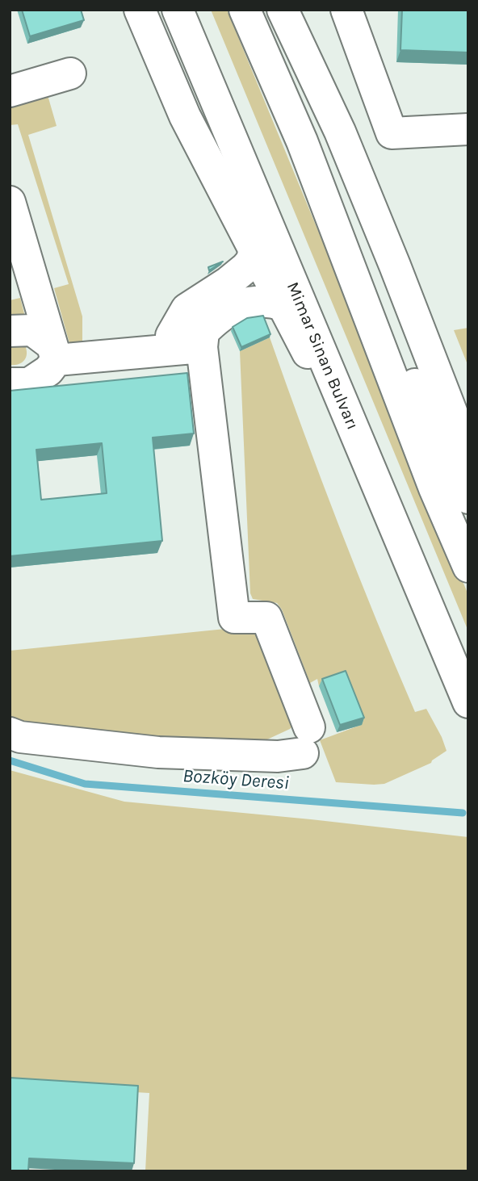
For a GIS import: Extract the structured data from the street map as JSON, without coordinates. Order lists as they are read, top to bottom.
{
  "streets": {
    "main road": ["Mimar Sinan Bulvarı"]
  },
  "water": ["Bozköy Deresi"]
}
